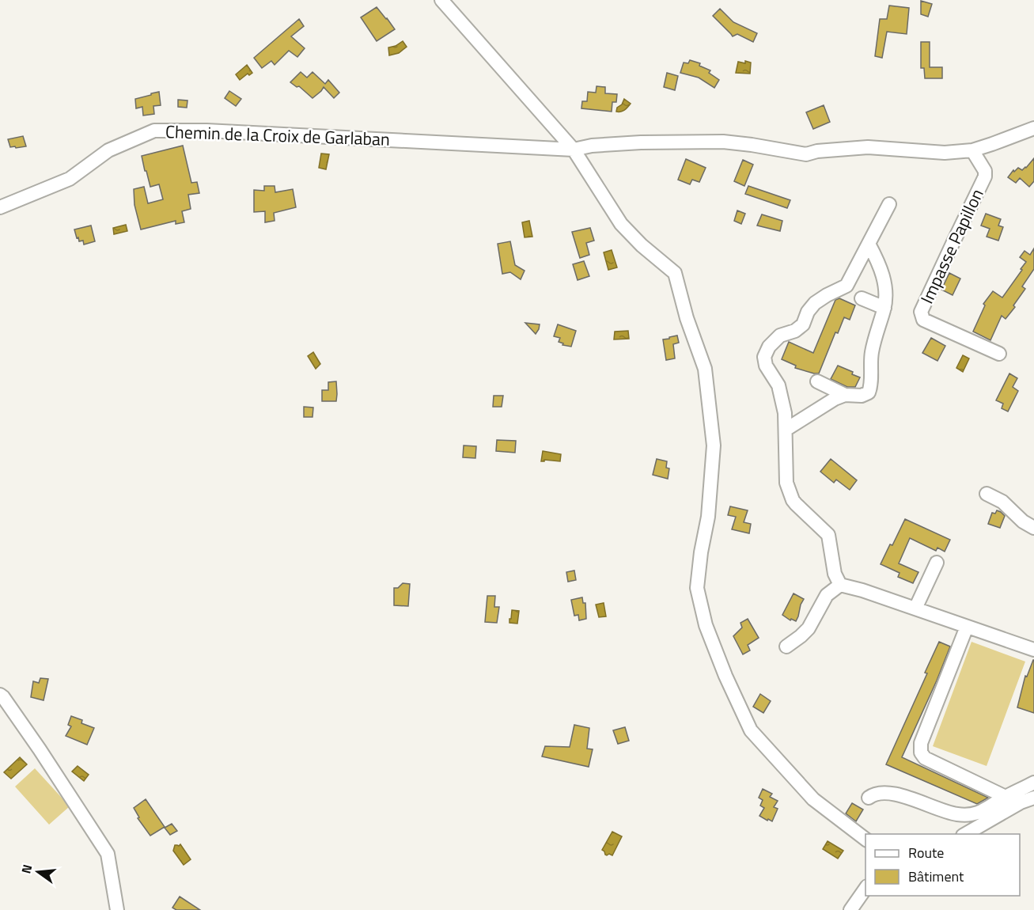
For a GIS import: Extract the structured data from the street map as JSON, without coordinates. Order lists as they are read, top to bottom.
{
  "streets": {
    "street": ["Chemin de la Croix de Garlaban", "Impasse Papillon"]
  },
  "crossings": [
    ["Chemin de la Croix de Garlaban", "Impasse Papillon"]
  ],
  "legend": ["Route", "Bâtiment"],
  "north": "left"
}
